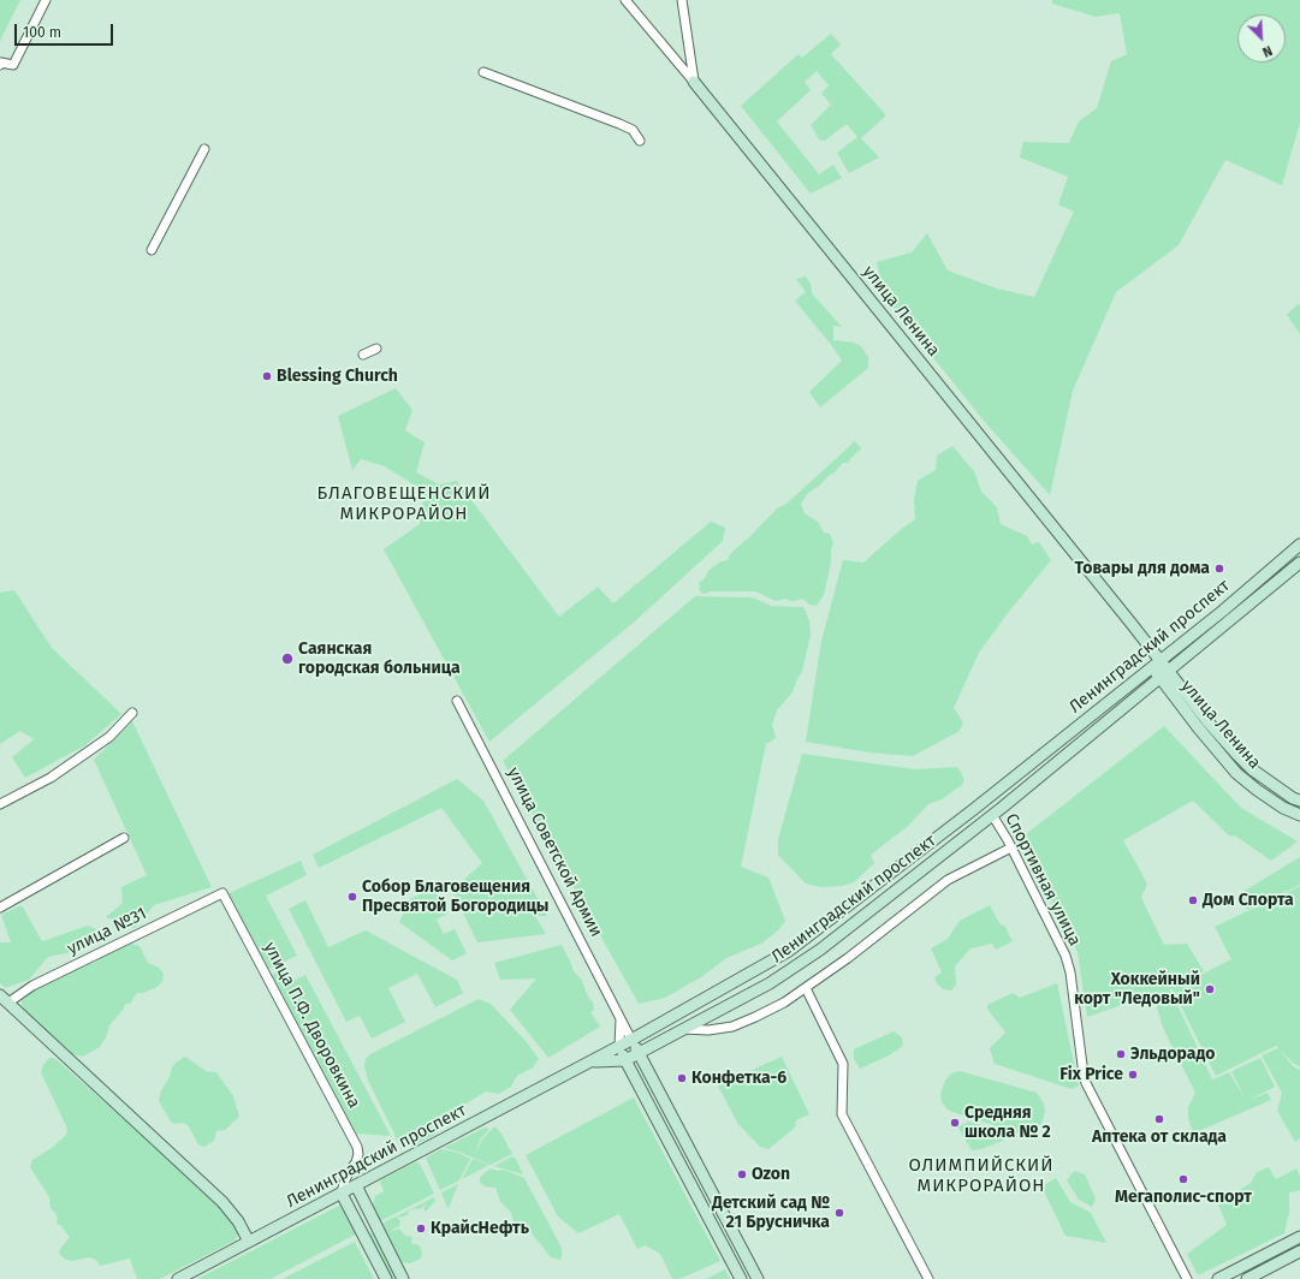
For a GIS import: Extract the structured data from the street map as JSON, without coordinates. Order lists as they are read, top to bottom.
{
  "streets": {
    "main road": ["улица Ленина", "Ленинградский проспект", "улица Советской Армии"],
    "street": ["Спортивная улица", "улица №31", "улица П.Ф. Дворовкина"]
  },
  "crossings": [
    ["улица Ленина", "Ленинградский проспект"],
    ["Ленинградский проспект", "улица Советской Армии"],
    ["Ленинградский проспект", "Спортивная улица"],
    ["Ленинградский проспект", "улица П.Ф. Дворовкина"],
    ["улица №31", "улица П.Ф. Дворовкина"]
  ],
  "districts": ["БЛАГОВЕЩЕНСКИЙ МИКРОРАЙОН", "ОЛИМПИЙСКИЙ МИКРОРАЙОН"],
  "places": [
    "Blessing Church",
    "Товары для дома",
    "Саянская городская больница",
    "Собор Благовещения Пресвятой Богородицы",
    "Дом Спорта",
    "Хоккейный корт \"Ледовый\"",
    "Эльдорадо",
    "Fix Price",
    "Конфетка-6",
    "Аптека от склада",
    "Средняя школа № 2",
    "Ozon",
    "Мегаполис-спорт",
    "Детский сад № 21 Брусничка",
    "КрайсНефть"
  ],
  "scale_bar": "100 m",
  "north": "bottom right"
}
